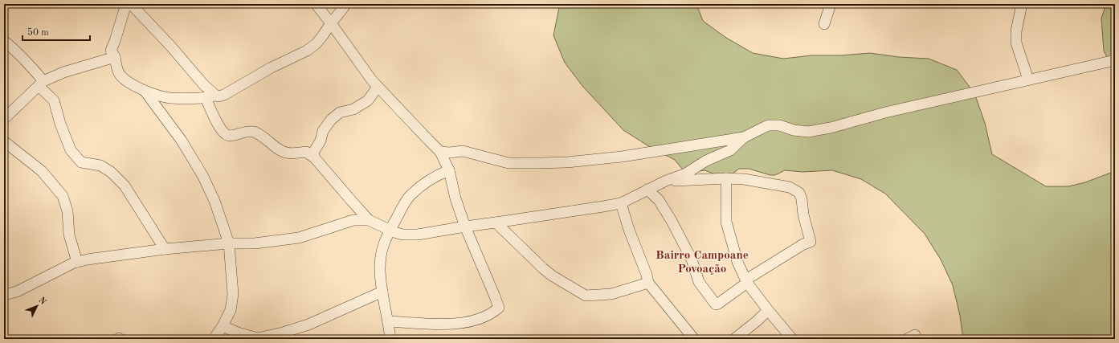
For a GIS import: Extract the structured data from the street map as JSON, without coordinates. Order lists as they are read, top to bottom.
{
  "districts": ["Bairro Campoane Povoação"],
  "scale_bar": "50 m",
  "north": "top right"
}
